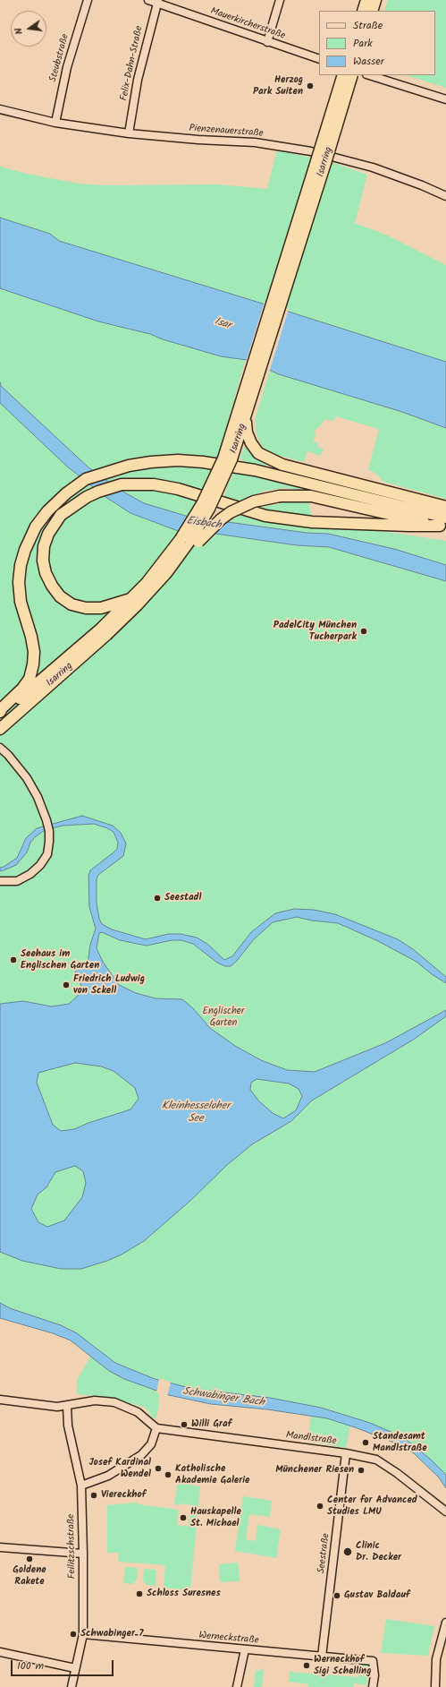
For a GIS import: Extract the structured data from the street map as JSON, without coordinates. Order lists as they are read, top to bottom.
{
  "streets": {
    "highway": ["Isarring"],
    "street": [
      "Mauerkircherstraße",
      "Steubstraße",
      "Felix-Dahn-Straße",
      "Pienzenauerstraße",
      "Mandlstraße",
      "Feilitzschstraße",
      "Seestraße",
      "Werneckstraße"
    ]
  },
  "crossings": [
    ["Mauerkircherstraße", "Felix-Dahn-Straße"],
    ["Steubstraße", "Pienzenauerstraße"],
    ["Felix-Dahn-Straße", "Pienzenauerstraße"],
    ["Mandlstraße", "Seestraße"],
    ["Feilitzschstraße", "Werneckstraße"],
    ["Seestraße", "Werneckstraße"]
  ],
  "water": [
    "Isar",
    "Eisbach",
    "Kleinhesseloher See",
    "Schwabinger Bach"
  ],
  "parks": ["Englischer Garten"],
  "places": [
    "Herzog Park Suiten",
    "PadelCity München Tucherpark",
    "Seestadl",
    "Seehaus im Englischen Garten",
    "Friedrich Ludwig von Sckell",
    "Willi Graf",
    "Standesamt Mandlstraße",
    "Josef Kardinal Wendel",
    "Münchener Riesen",
    "Katholische Akademie Galerie",
    "Viereckhof",
    "Center for Advanced Studies LMU",
    "Hauskapelle St. Michael",
    "Clinic Dr. Decker",
    "Goldene Rakete",
    "Schloss Suresnes",
    "Gustav Baldauf",
    "Schwabinger 7",
    "Werneckhof Sigi Schelling"
  ],
  "legend": ["Straße", "Park", "Wasser"],
  "scale_bar": "100 m",
  "north": "left"
}
